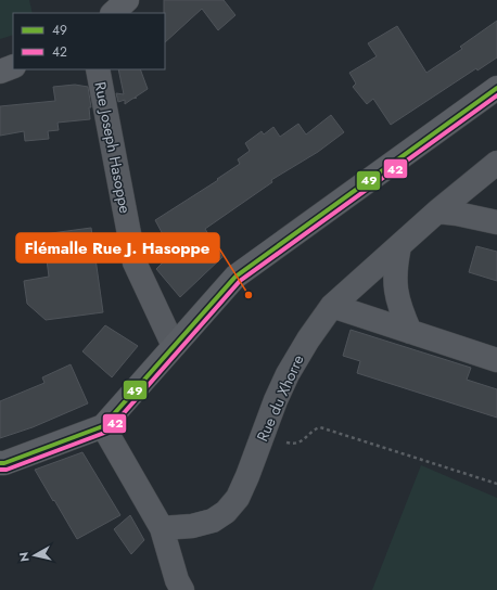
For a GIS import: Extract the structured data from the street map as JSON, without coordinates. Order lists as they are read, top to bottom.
{
  "streets": {
    "street": ["Rue Joseph Hasoppe", "Rue du Xhorre"]
  },
  "places": ["Flémalle Rue J. Hasoppe"],
  "lines": ["transit line 49", "transit line 42"],
  "legend": ["49", "42"],
  "north": "left"
}
